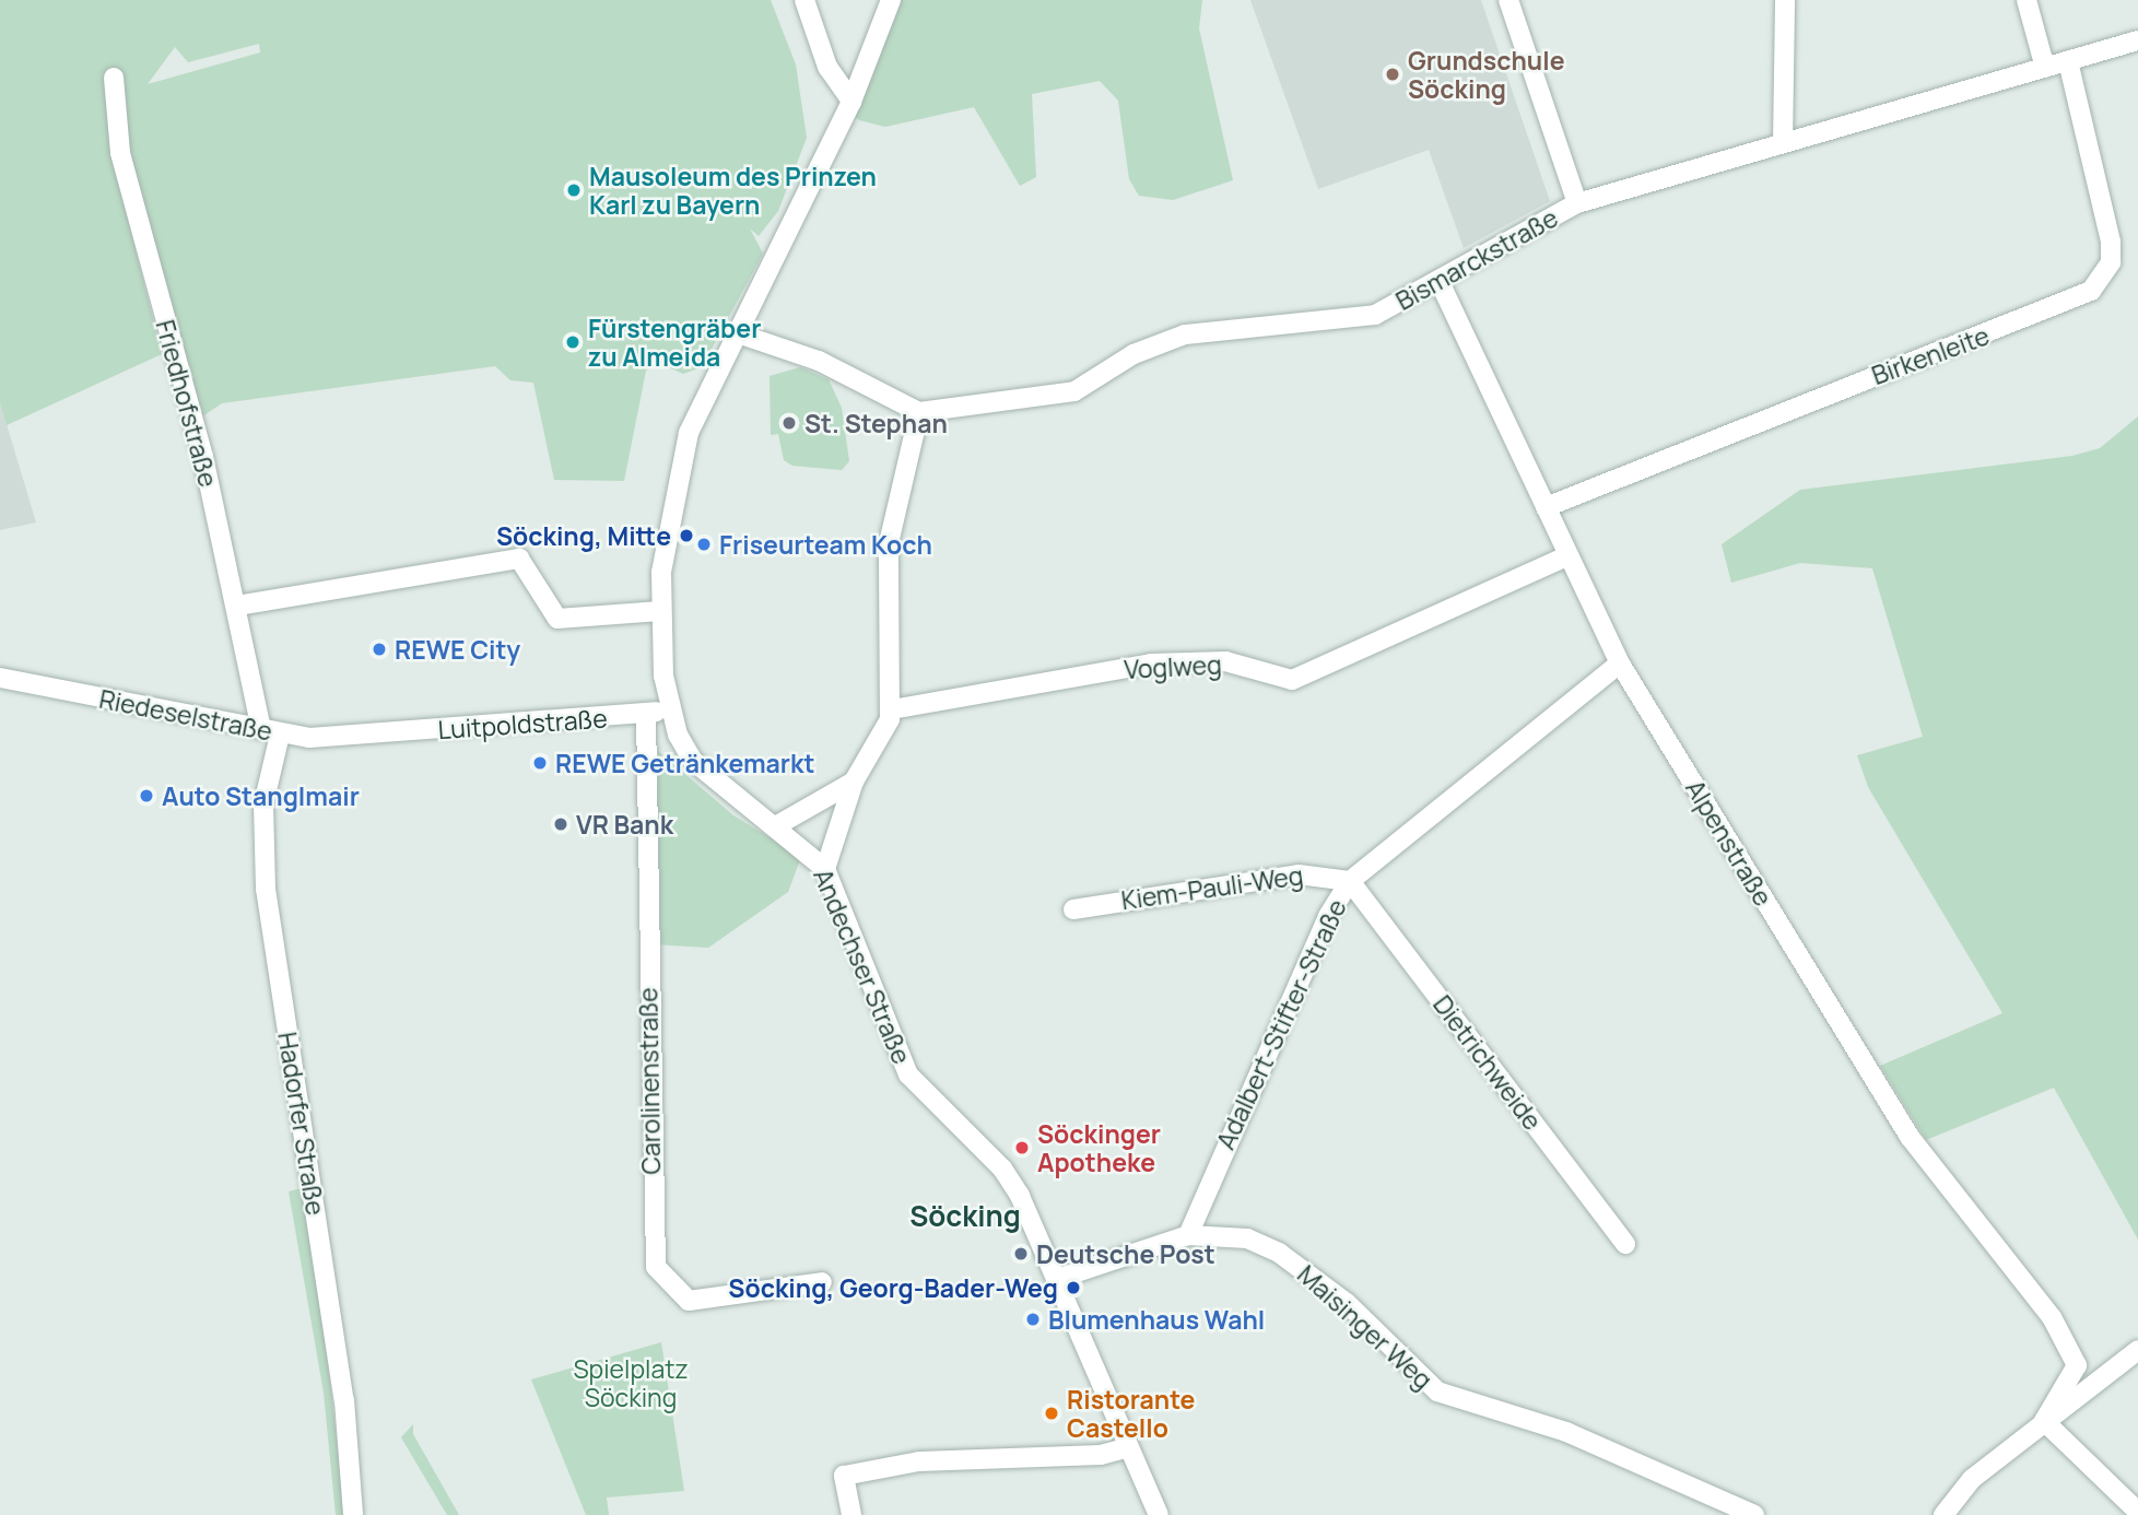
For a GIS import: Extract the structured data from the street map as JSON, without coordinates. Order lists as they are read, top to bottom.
{
  "streets": {
    "street": [
      "Bismarckstraße",
      "Birkenleite",
      "Friedhofstraße",
      "Voglweg",
      "Riedeselstraße",
      "Luitpoldstraße",
      "Alpenstraße",
      "Kiem-Pauli-Weg",
      "Andechser Straße",
      "Adalbert-Stifter-Straße",
      "Dietrichweide",
      "Carolinenstraße",
      "Hadorfer Straße",
      "Maisinger Weg"
    ]
  },
  "crossings": [
    ["Bismarckstraße", "Birkenleite"],
    ["Bismarckstraße", "Alpenstraße"],
    ["Birkenleite", "Alpenstraße"],
    ["Friedhofstraße", "Riedeselstraße"],
    ["Friedhofstraße", "Hadorfer Straße"],
    ["Voglweg", "Alpenstraße"],
    ["Riedeselstraße", "Luitpoldstraße"],
    ["Riedeselstraße", "Hadorfer Straße"],
    ["Luitpoldstraße", "Andechser Straße"],
    ["Luitpoldstraße", "Carolinenstraße"],
    ["Alpenstraße", "Adalbert-Stifter-Straße"],
    ["Kiem-Pauli-Weg", "Adalbert-Stifter-Straße"],
    ["Kiem-Pauli-Weg", "Dietrichweide"],
    ["Andechser Straße", "Maisinger Weg"],
    ["Adalbert-Stifter-Straße", "Dietrichweide"],
    ["Adalbert-Stifter-Straße", "Maisinger Weg"]
  ],
  "districts": ["Söcking"],
  "parks": ["Spielplatz Söcking"],
  "places": [
    "Grundschule Söcking",
    "Mausoleum des Prinzen Karl zu Bayern",
    "Fürstengräber zu Almeida",
    "St. Stephan",
    "Söcking, Mitte",
    "Friseurteam Koch",
    "REWE City",
    "REWE Getränkemarkt",
    "Auto Stanglmair",
    "VR Bank",
    "Söckinger Apotheke",
    "Deutsche Post",
    "Söcking, Georg-Bader-Weg",
    "Blumenhaus Wahl",
    "Ristorante Castello"
  ]
}
